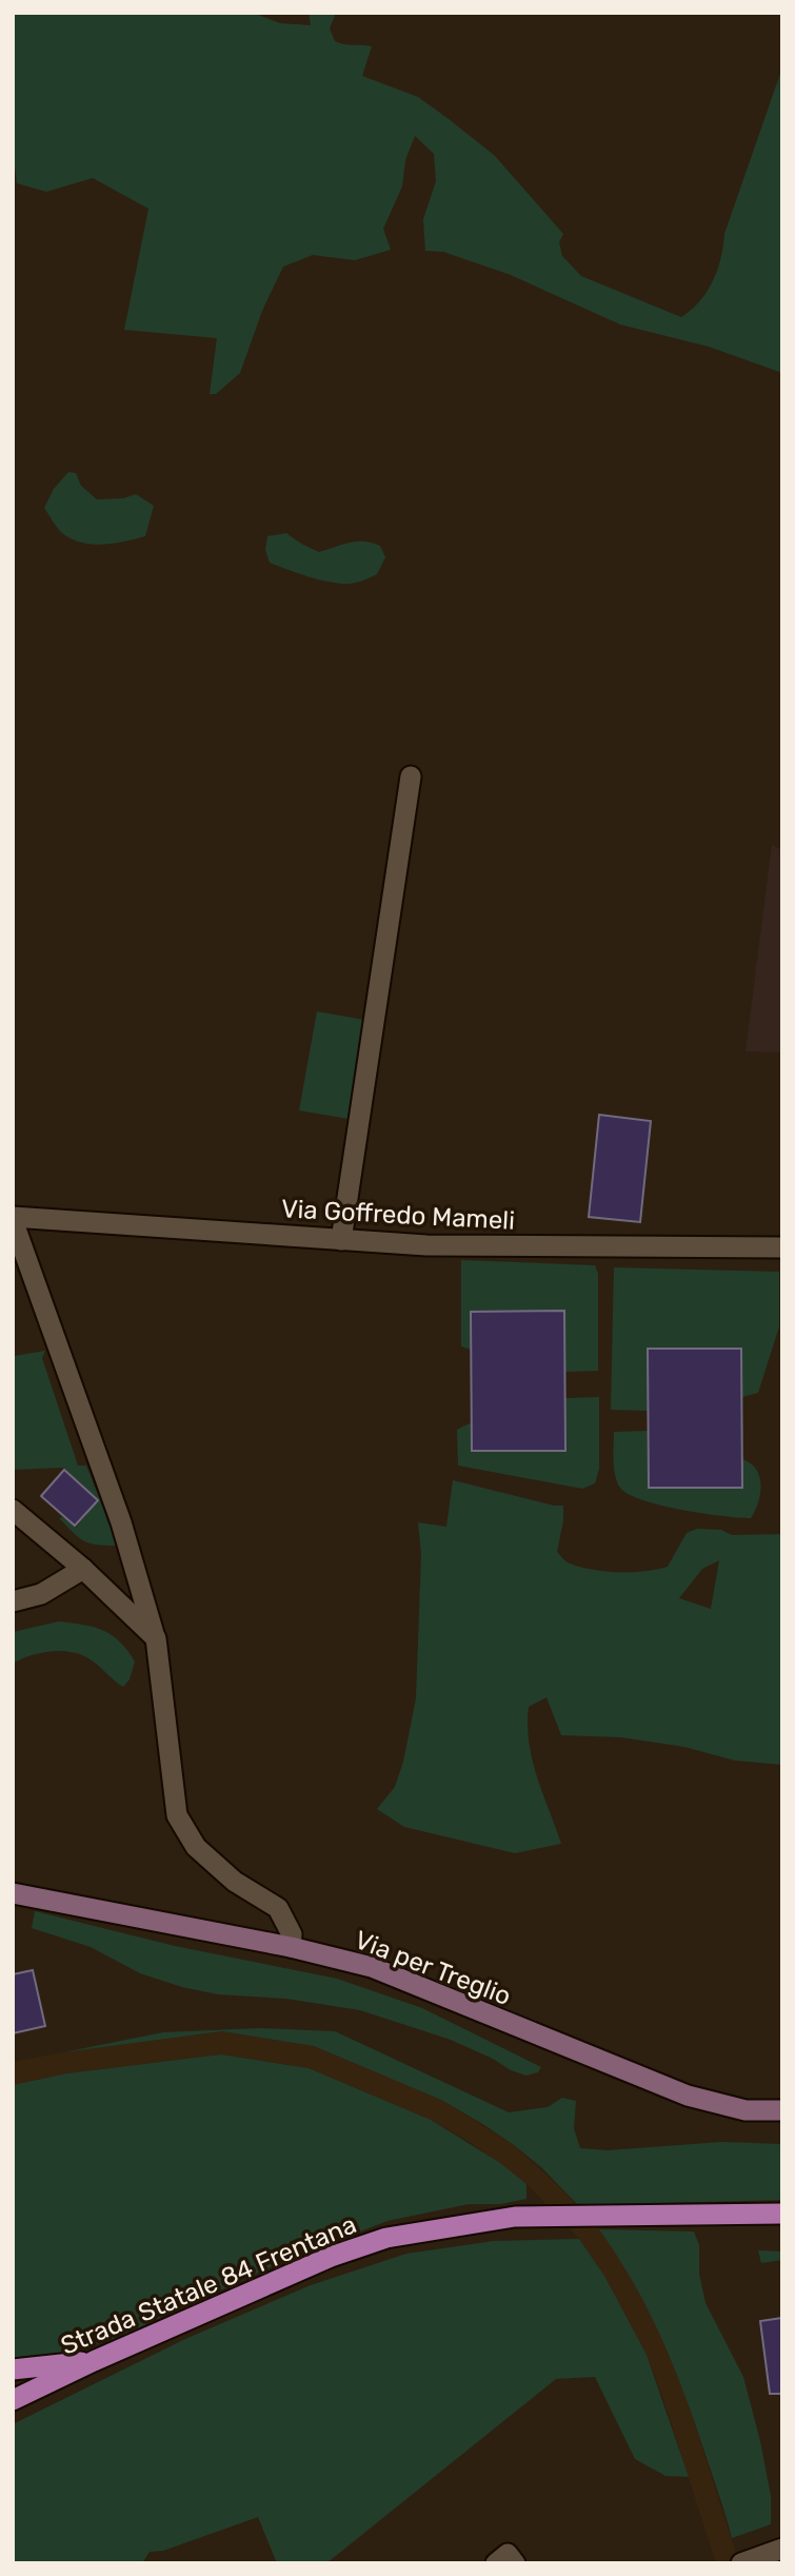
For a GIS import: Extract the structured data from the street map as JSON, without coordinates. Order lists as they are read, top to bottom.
{
  "streets": {
    "main road": ["Via per Treglio", "Strada Statale 84 Frentana"],
    "street": ["Via Goffredo Mameli"]
  }
}
